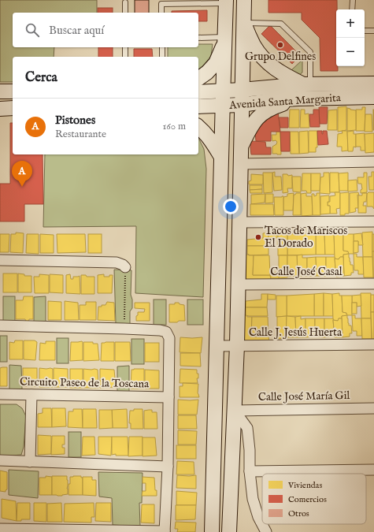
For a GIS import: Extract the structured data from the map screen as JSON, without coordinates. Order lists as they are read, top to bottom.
{
  "streets": {
    "main road": ["Avenida Santa Margarita"],
    "street": [
      "Calle José Casal",
      "Calle J. Jesús Huerta",
      "Circuito Paseo de la Toscana",
      "Calle José María Gil"
    ]
  },
  "places": ["Grupo Delfines", "Tacos de Mariscos El Dorado"],
  "legend": ["Viviendas", "Comercios", "Otros"],
  "page": {
    "map_buttons": ["+", "−"],
    "search": "Buscar aquí",
    "heading": "Cerca",
    "list": [
      {
        "mark": "A",
        "name": "Pistones",
        "note": "Restaurante",
        "value": "160 m"
      }
    ],
    "pins": "A"
  }
}
